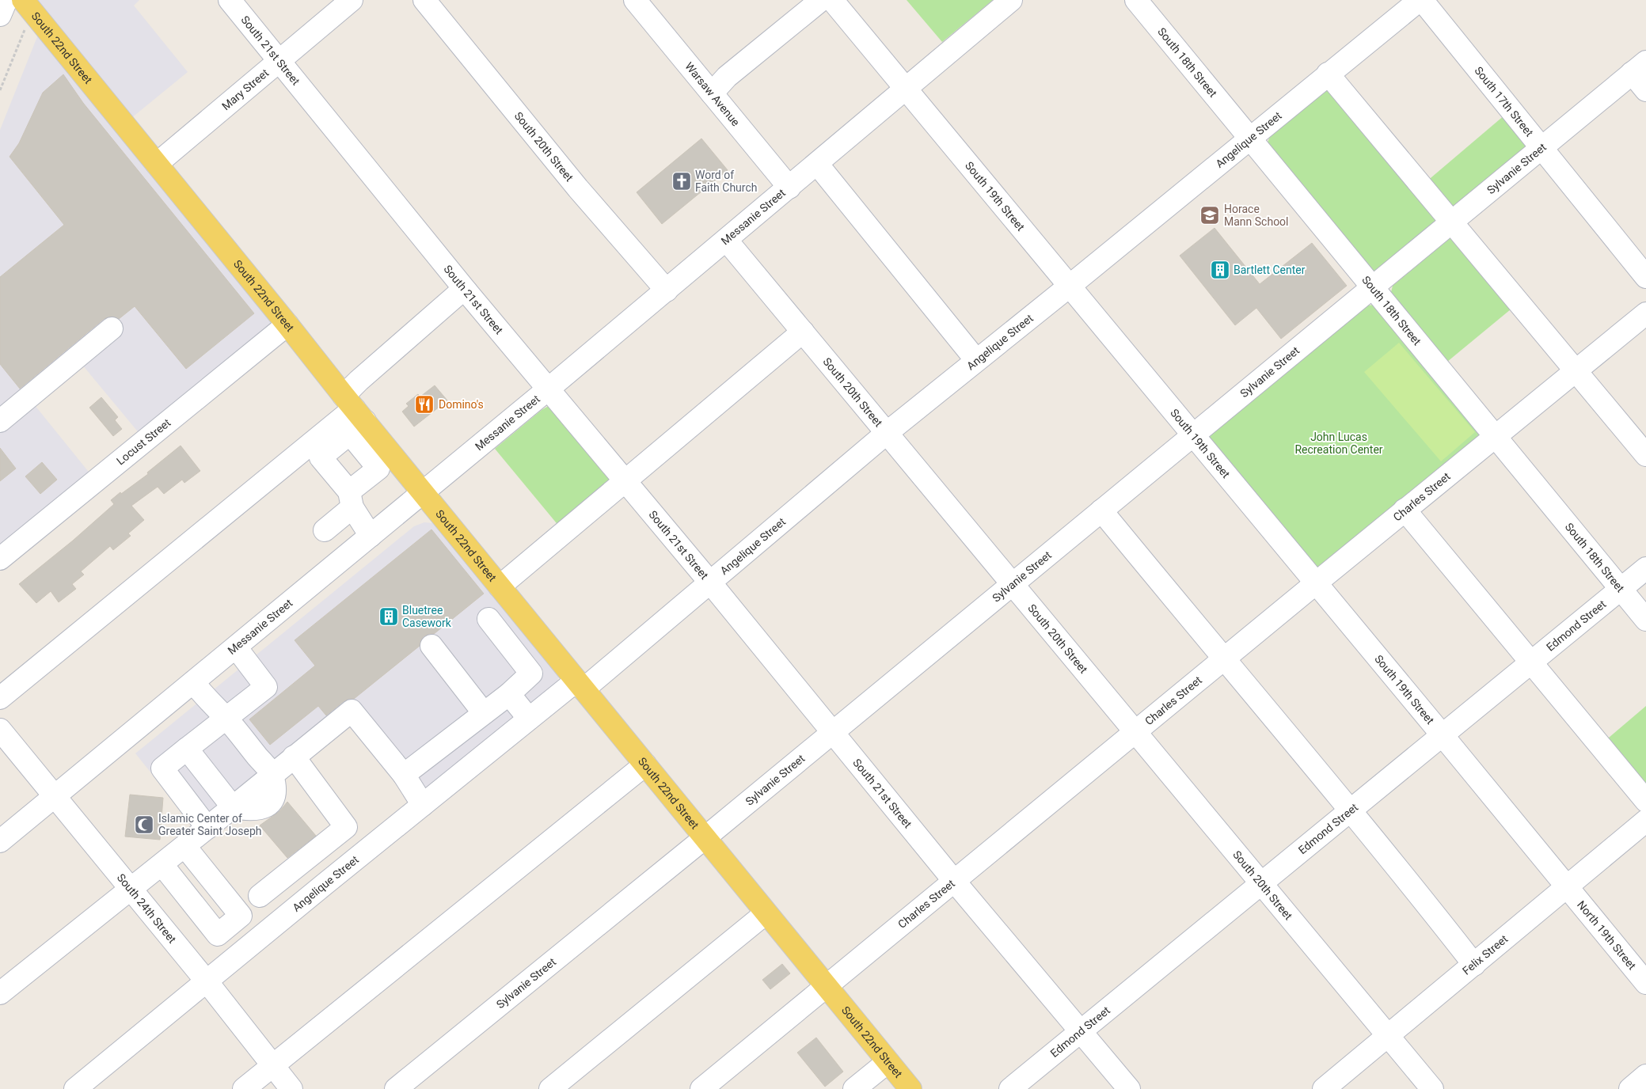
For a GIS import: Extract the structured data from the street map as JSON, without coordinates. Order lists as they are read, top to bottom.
{
  "streets": {
    "main road": ["South 22nd Street"],
    "street": [
      "South 21st Street",
      "South 18th Street",
      "Mary Street",
      "Warsaw Avenue",
      "South 17th Street",
      "Angelique Street",
      "South 20th Street",
      "Sylvanie Street",
      "South 19th Street",
      "Messanie Street",
      "Locust Street",
      "Charles Street",
      "Edmond Street",
      "South 24th Street",
      "North 19th Street",
      "Felix Street"
    ]
  },
  "crossings": [
    ["South 22nd Street", "Mary Street"],
    ["South 22nd Street", "Angelique Street"],
    ["South 22nd Street", "Sylvanie Street"],
    ["South 22nd Street", "Messanie Street"],
    ["South 22nd Street", "Locust Street"],
    ["South 22nd Street", "Charles Street"],
    ["South 21st Street", "Mary Street"],
    ["South 21st Street", "Angelique Street"],
    ["South 21st Street", "Sylvanie Street"],
    ["South 21st Street", "Messanie Street"],
    ["South 21st Street", "Charles Street"],
    ["South 21st Street", "Edmond Street"],
    ["South 18th Street", "Angelique Street"],
    ["South 18th Street", "Sylvanie Street"],
    ["South 18th Street", "Charles Street"],
    ["South 18th Street", "Edmond Street"],
    ["Warsaw Avenue", "Messanie Street"],
    ["South 17th Street", "Angelique Street"],
    ["South 17th Street", "Sylvanie Street"],
    ["Angelique Street", "South 20th Street"],
    ["Angelique Street", "South 19th Street"],
    ["Angelique Street", "South 24th Street"],
    ["South 20th Street", "Sylvanie Street"],
    ["South 20th Street", "Messanie Street"],
    ["South 20th Street", "Charles Street"],
    ["South 20th Street", "Edmond Street"],
    ["South 20th Street", "Felix Street"],
    ["Sylvanie Street", "South 19th Street"],
    ["South 19th Street", "Messanie Street"],
    ["South 19th Street", "Charles Street"],
    ["South 19th Street", "Edmond Street"],
    ["South 19th Street", "North 19th Street"],
    ["South 19th Street", "Felix Street"],
    ["Messanie Street", "South 24th Street"],
    ["North 19th Street", "Felix Street"]
  ],
  "parks": ["John Lucas Recreation Center"],
  "places": {
    "church": ["Word of Faith Church"],
    "school or university": ["Horace Mann School"],
    "building": ["Bartlett Center", "Bluetree Casework"],
    "restaurant": ["Domino's"],
    "mosque": ["Islamic Center of Greater Saint Joseph"]
  }
}
